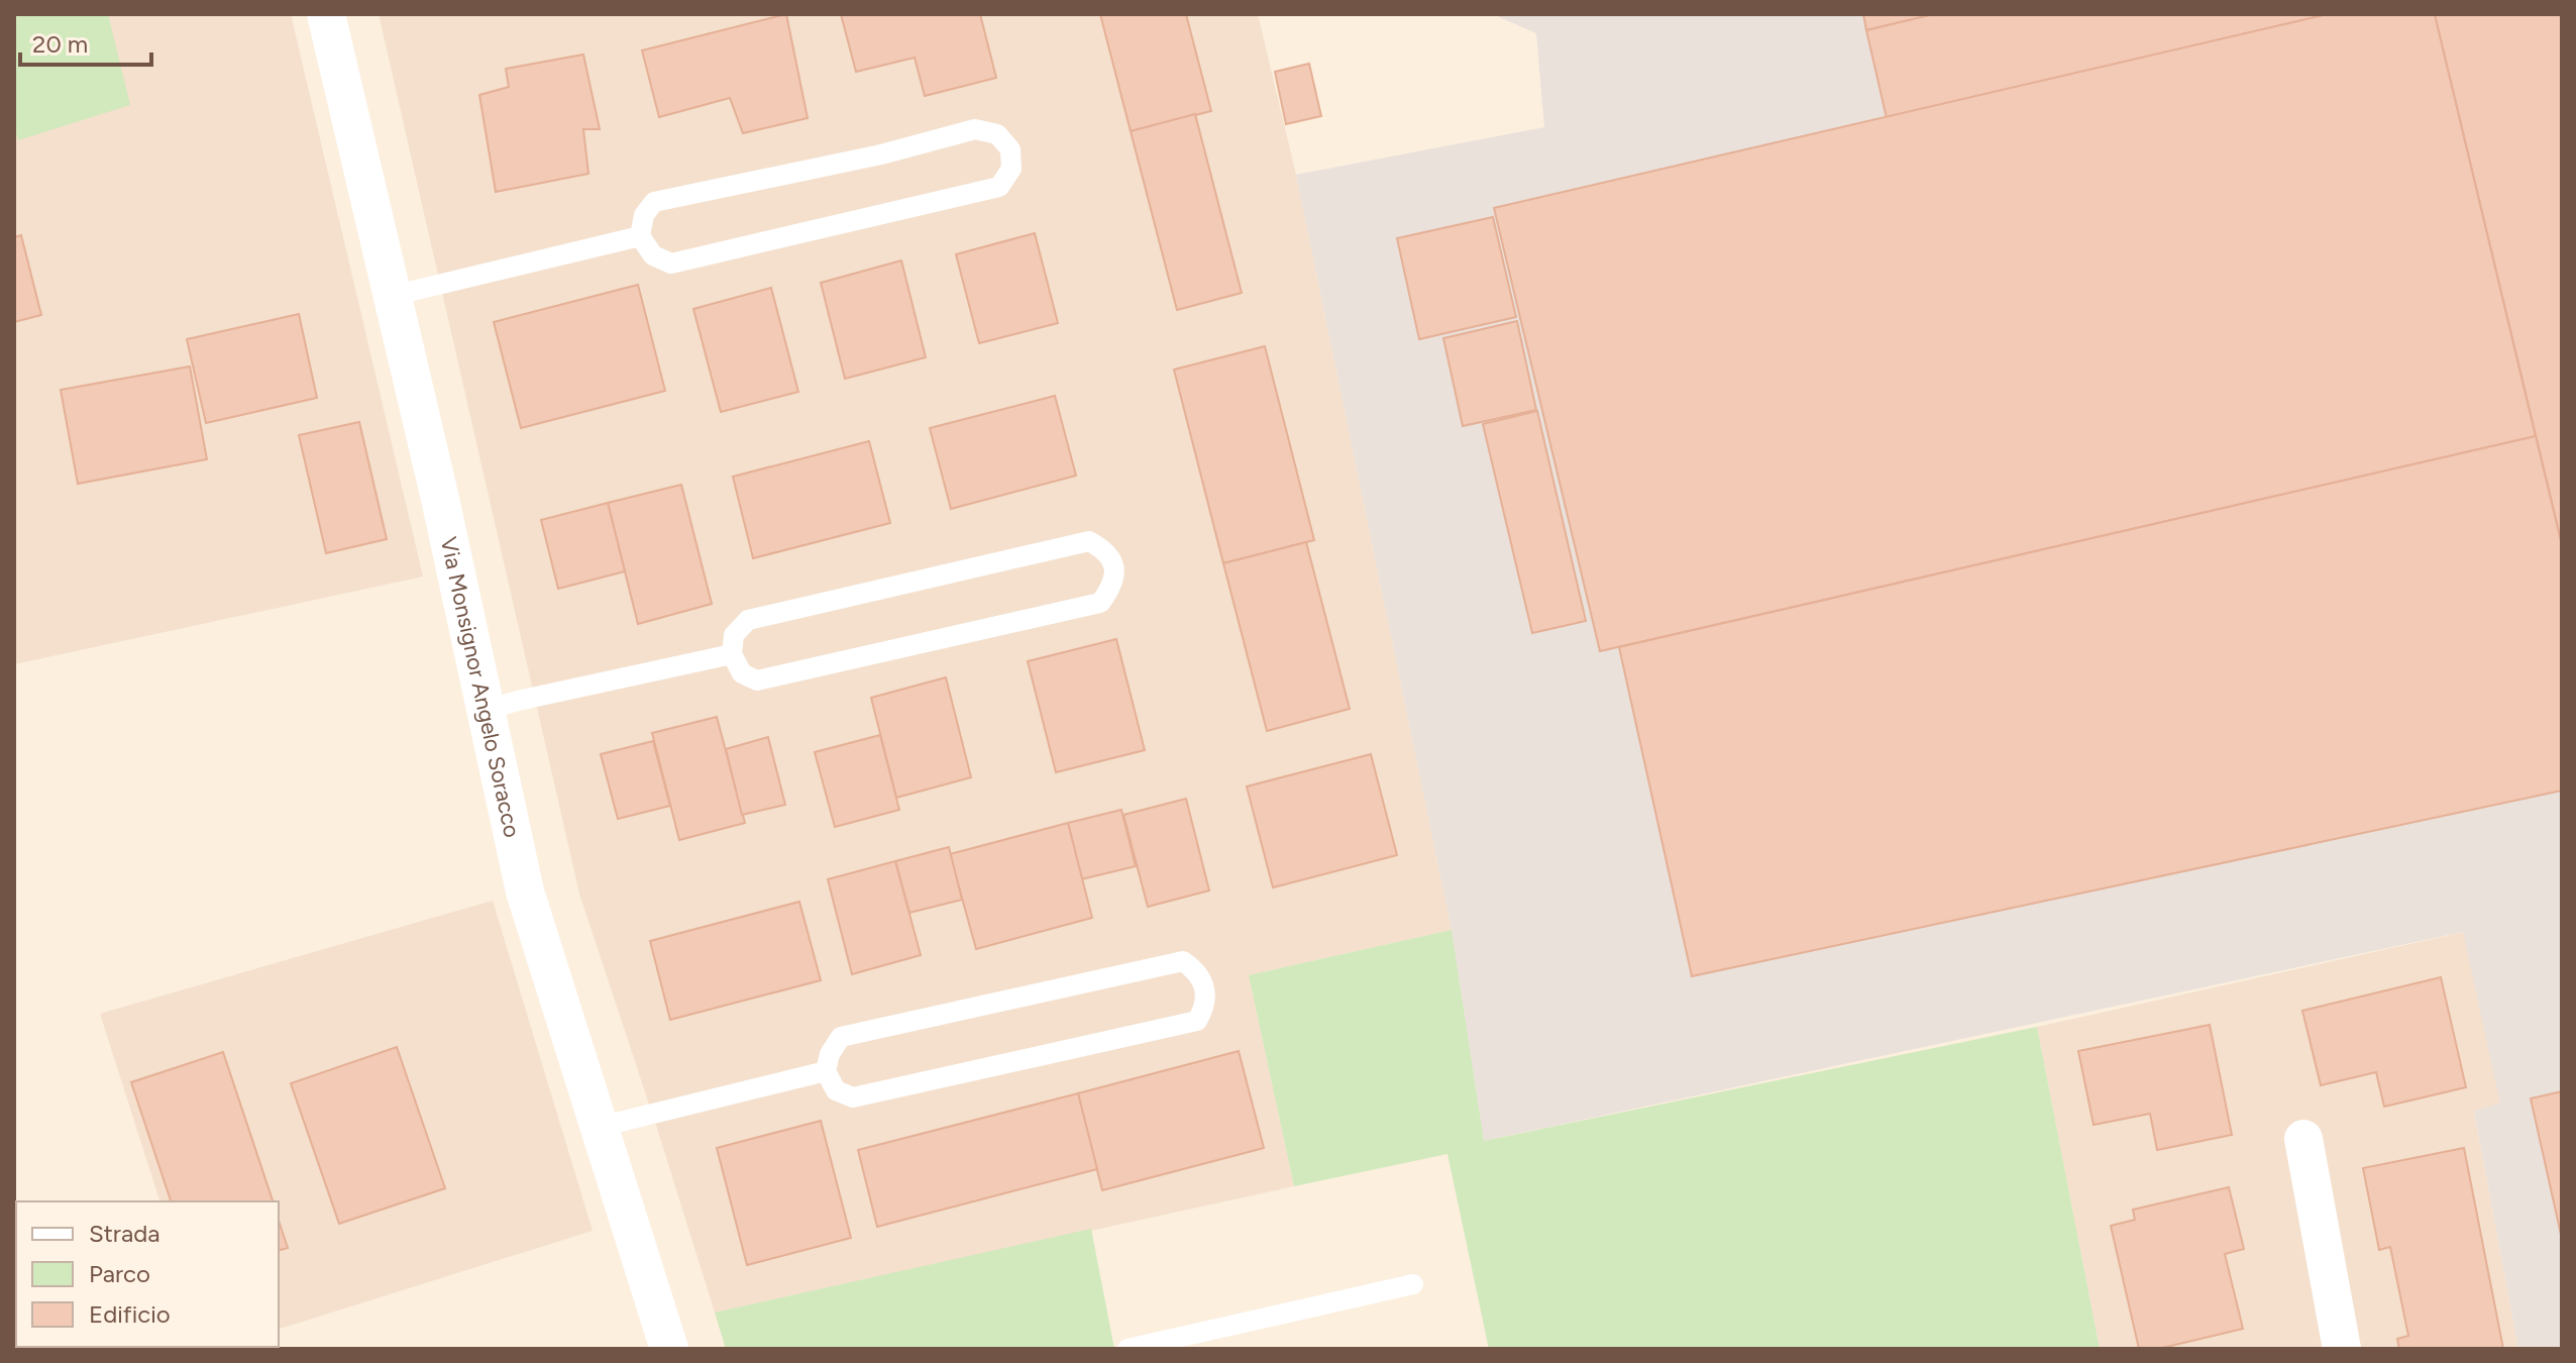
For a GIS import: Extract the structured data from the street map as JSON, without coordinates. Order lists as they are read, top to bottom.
{
  "streets": {
    "street": ["Via Monsignor Angelo Soracco"]
  },
  "legend": ["Strada", "Parco", "Edificio"],
  "scale_bar": "20 m"
}
